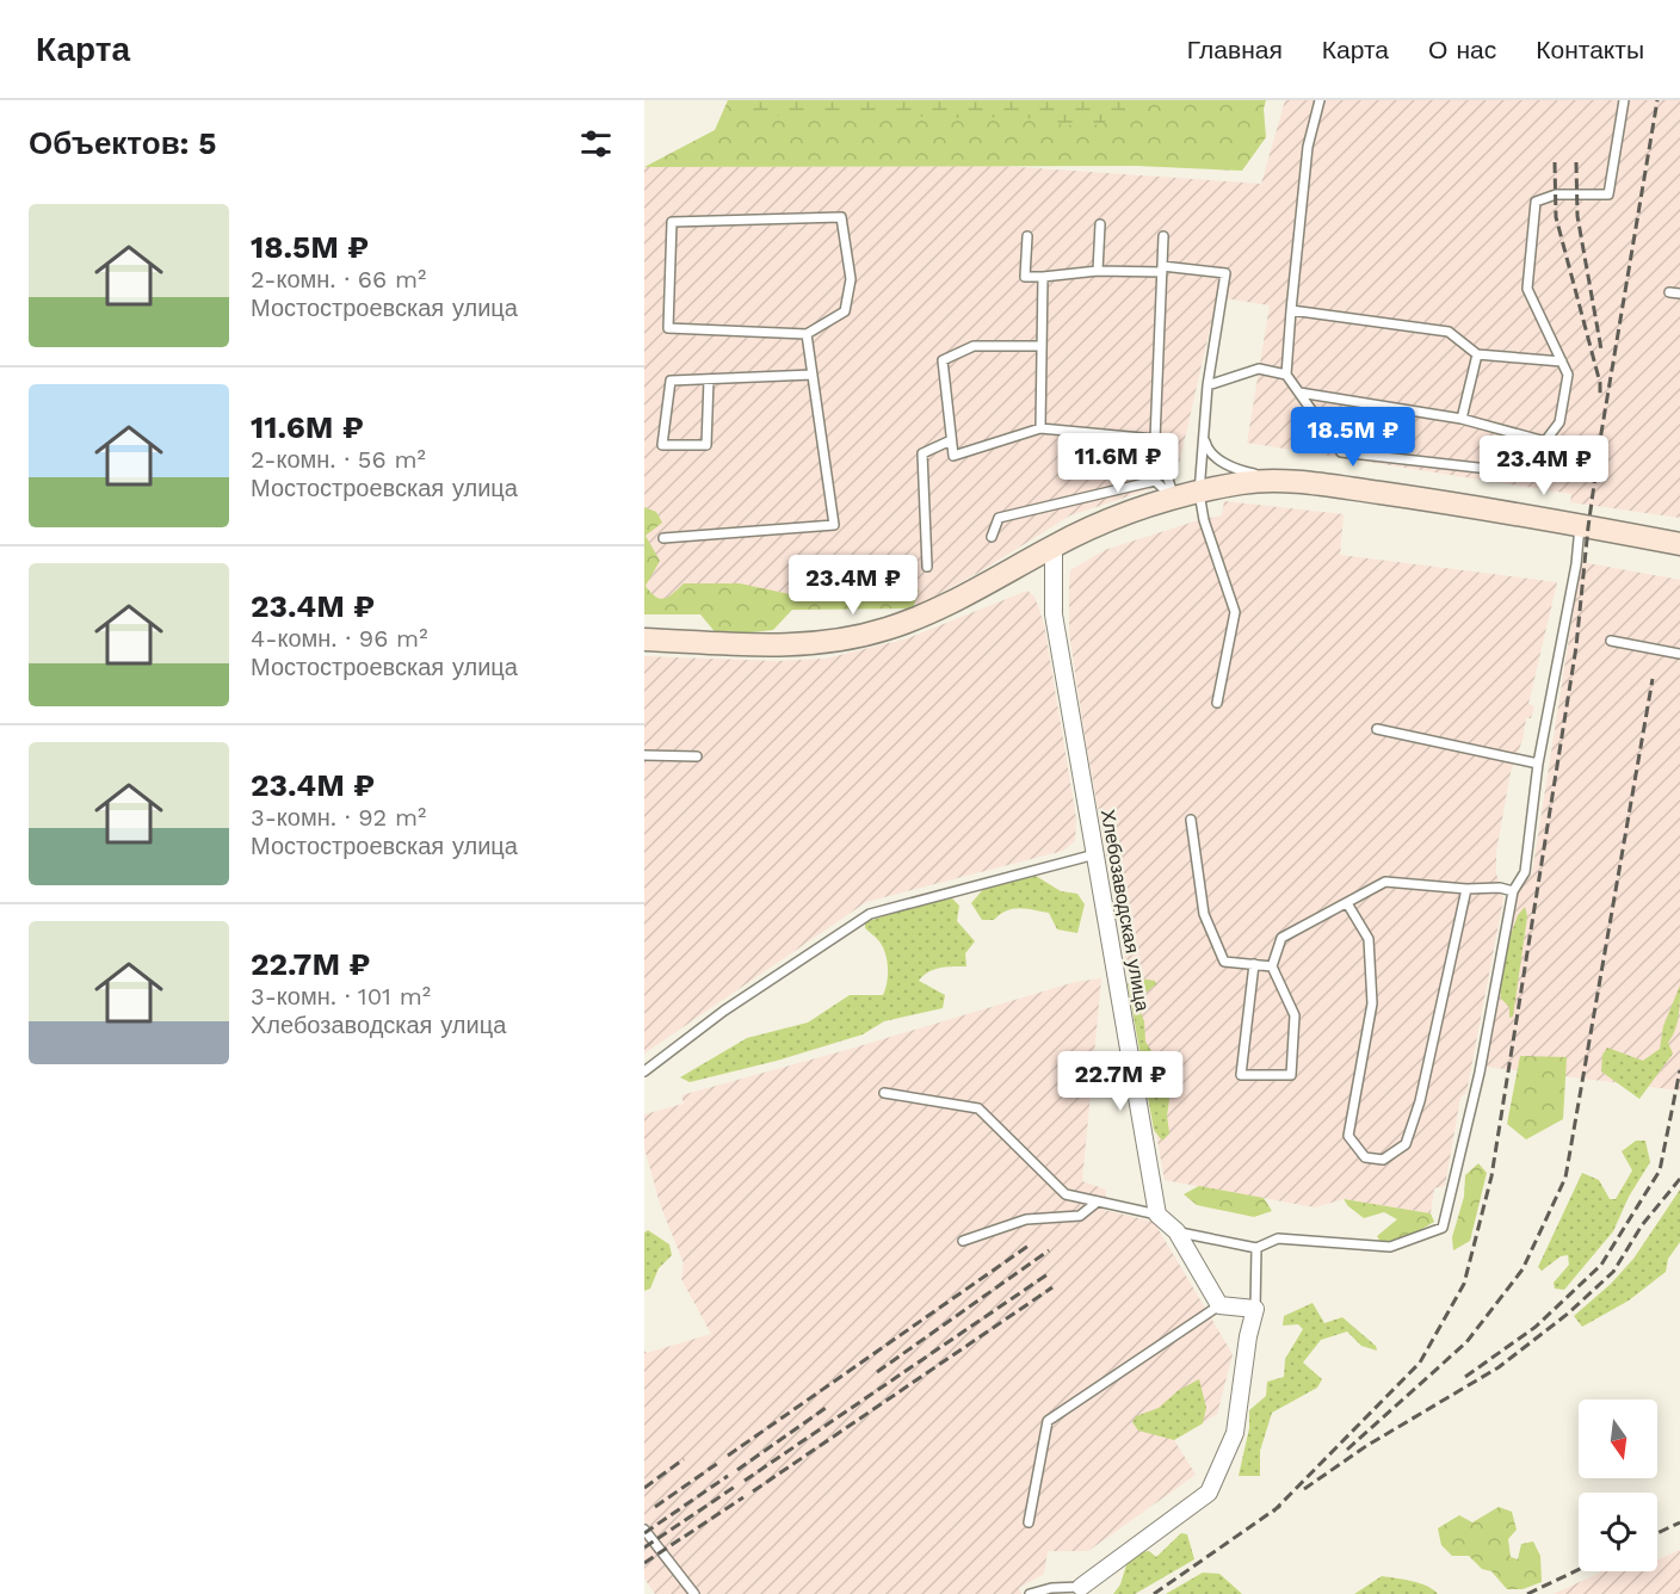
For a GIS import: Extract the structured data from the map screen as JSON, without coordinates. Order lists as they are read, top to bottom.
{
  "streets": {
    "street": ["Хлебозаводская улица"]
  },
  "north": "bottom",
  "page": {
    "header": "Карта",
    "nav": [
      "Главная",
      "Карта",
      "О нас",
      "Контакты"
    ],
    "heading": "Объектов: 5",
    "list": [
      {
        "name": "18.5M ₽",
        "note": "2-комн. · 66 m² · Мостостроевская улица"
      },
      {
        "name": "11.6M ₽",
        "note": "2-комн. · 56 m² · Мостостроевская улица"
      },
      {
        "name": "23.4M ₽",
        "note": "4-комн. · 96 m² · Мостостроевская улица"
      },
      {
        "name": "23.4M ₽",
        "note": "3-комн. · 92 m² · Мостостроевская улица"
      },
      {
        "name": "22.7M ₽",
        "note": "3-комн. · 101 m² · Хлебозаводская улица"
      }
    ],
    "price": [
      "18.5M ₽",
      "11.6M ₽",
      "23.4M ₽",
      "23.4M ₽",
      "22.7M ₽"
    ]
  }
}
